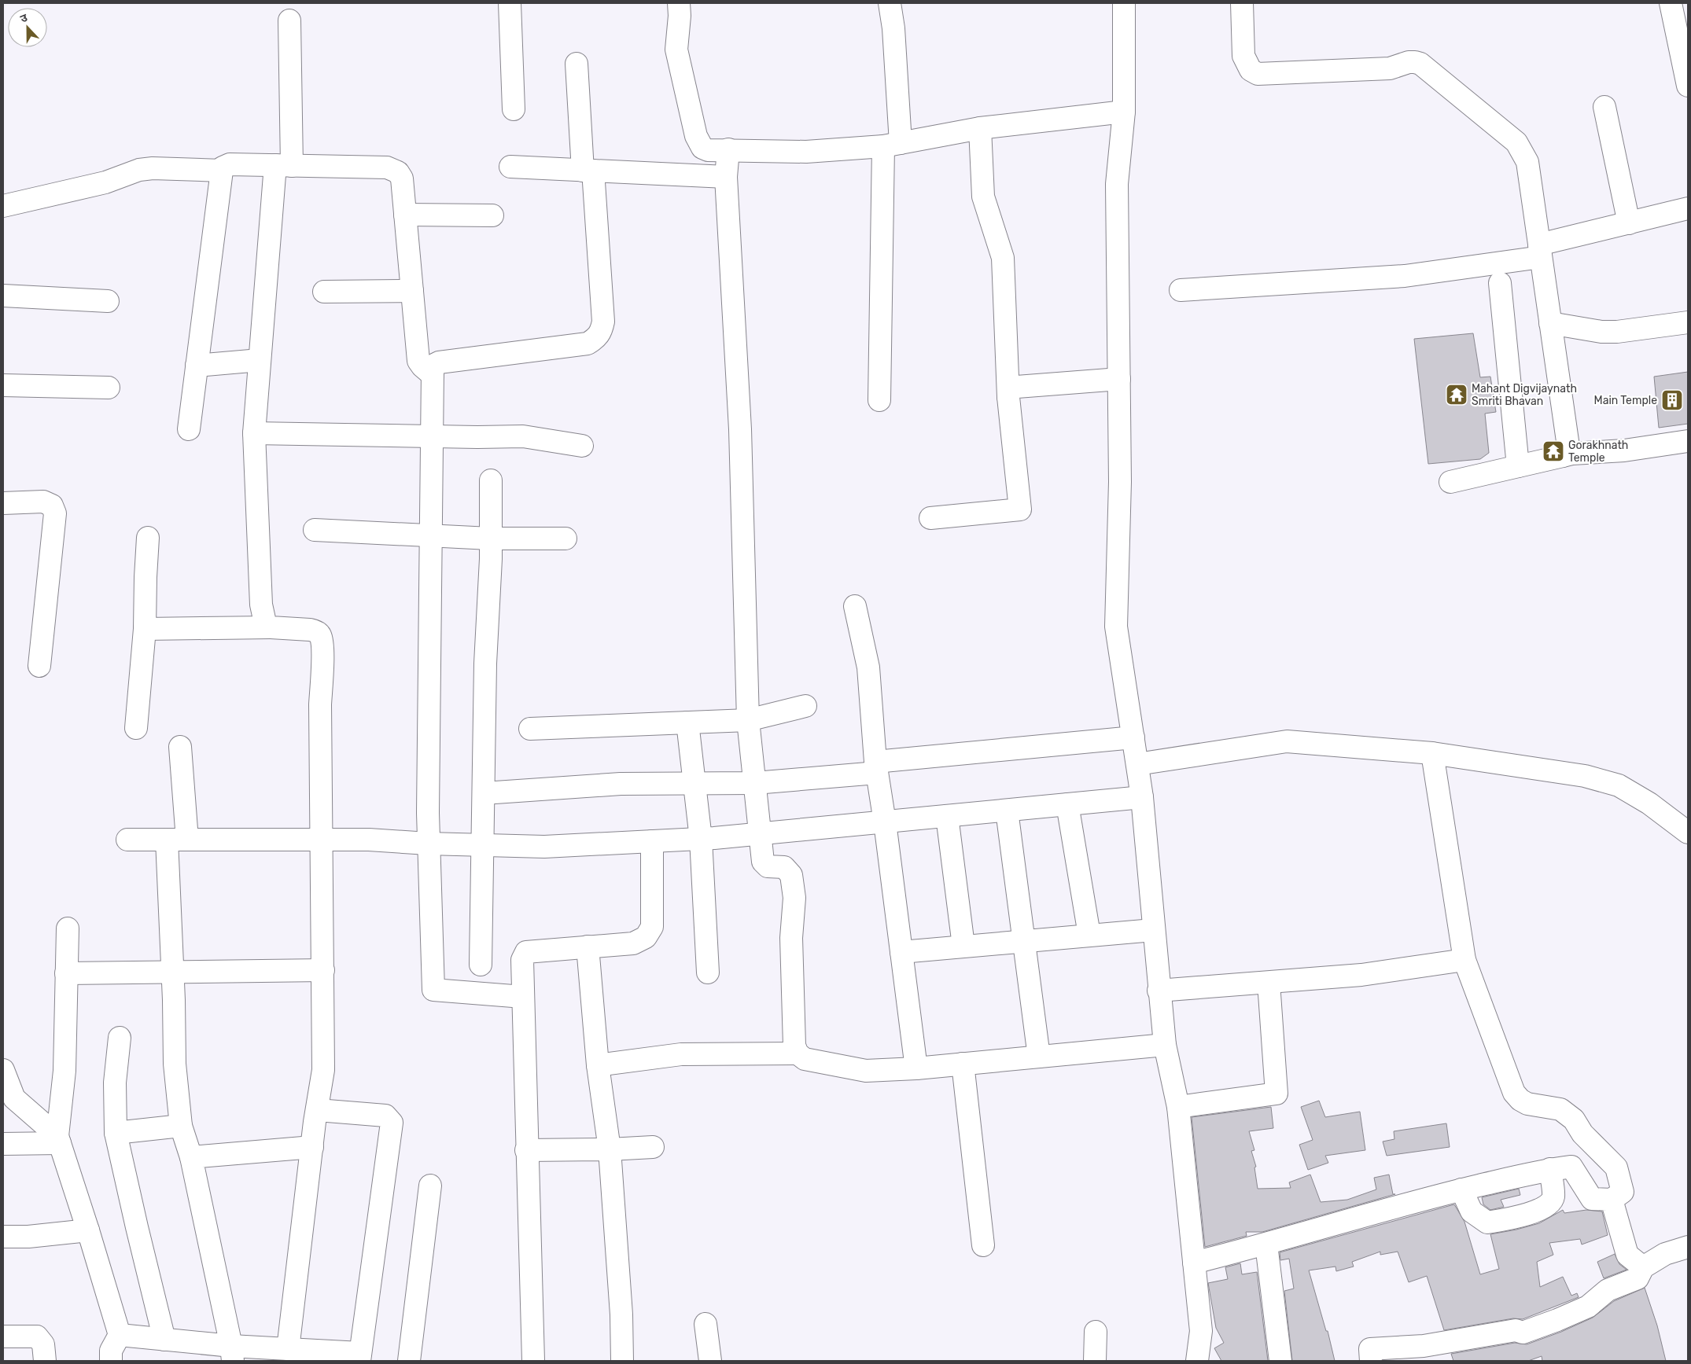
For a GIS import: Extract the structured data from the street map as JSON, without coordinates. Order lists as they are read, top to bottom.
{
  "places": {
    "temple": ["Mahant Digvijaynath Smriti Bhavan", "Gorakhnath Temple"],
    "building": ["Main Temple"]
  },
  "north": "top"
}
